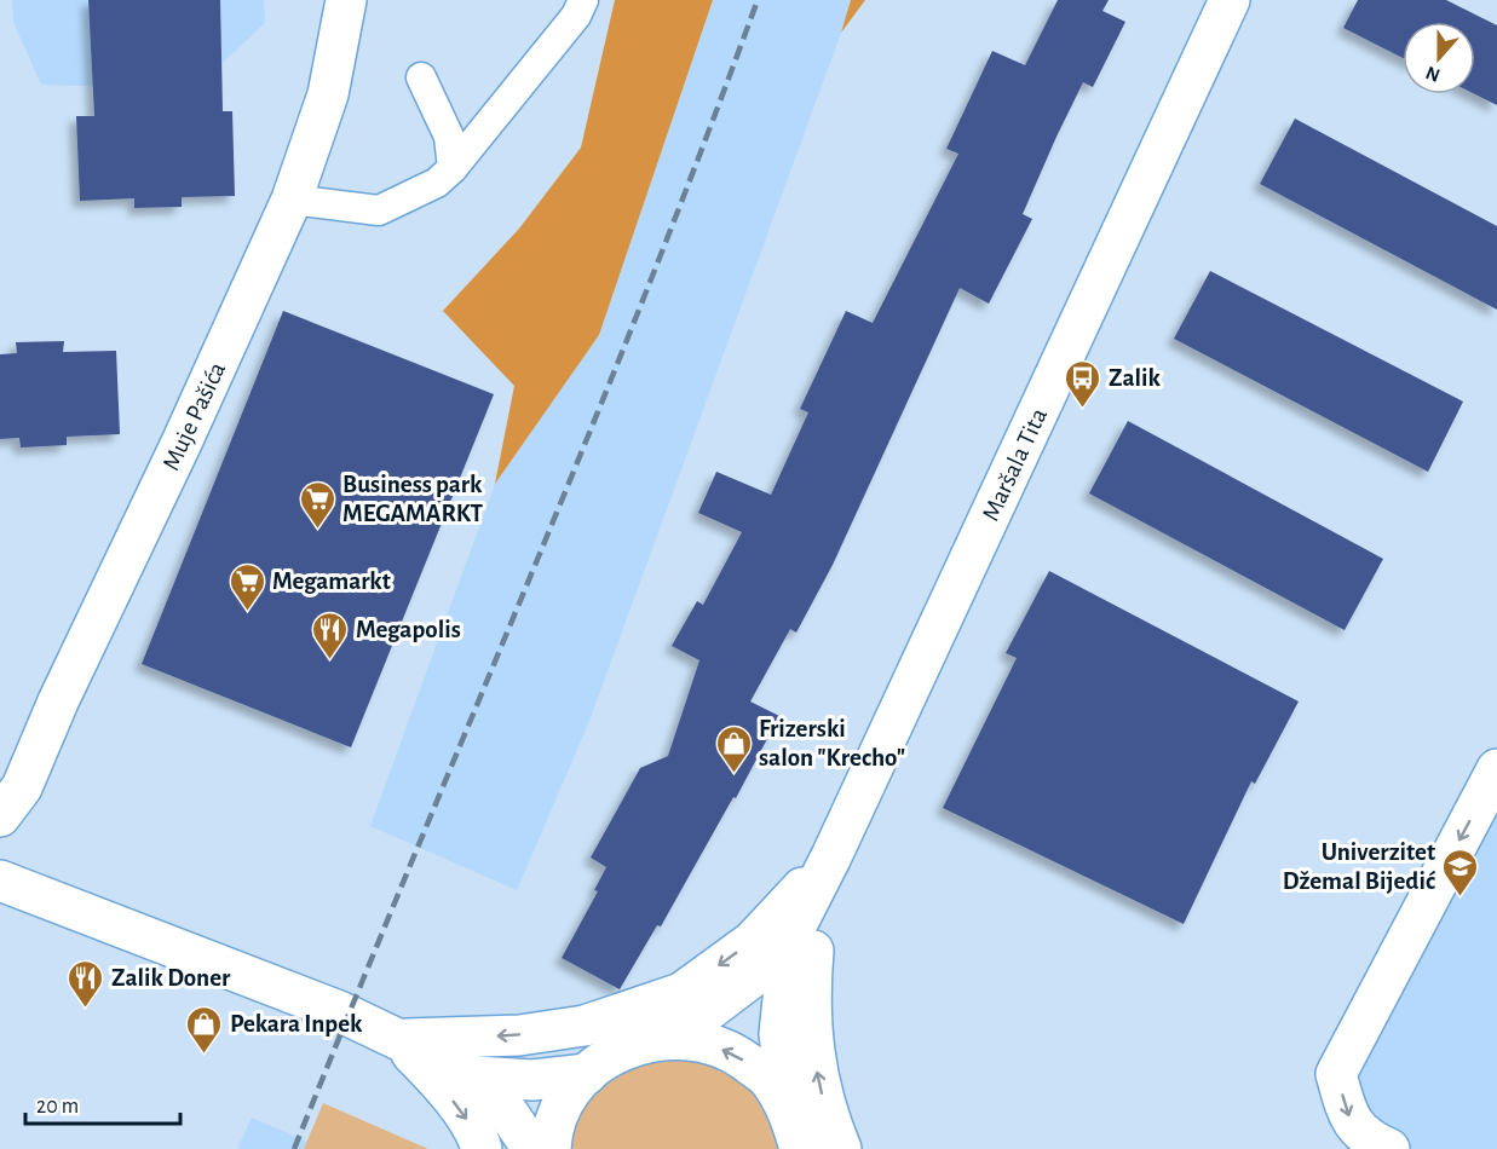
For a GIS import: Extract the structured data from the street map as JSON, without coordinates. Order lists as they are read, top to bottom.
{
  "streets": {
    "street": ["Muje Pašića", "Maršala Tita"]
  },
  "places": {
    "bus stop": ["Zalik"],
    "supermarket": ["Business park MEGAMARKT", "Megamarkt"],
    "restaurant": ["Megapolis", "Zalik Doner"],
    "shop": ["Frizerski salon \"Krecho\"", "Pekara Inpek"],
    "school or university": ["Univerzitet Džemal Bijedić"]
  },
  "scale_bar": "20 m",
  "north": "bottom"
}
